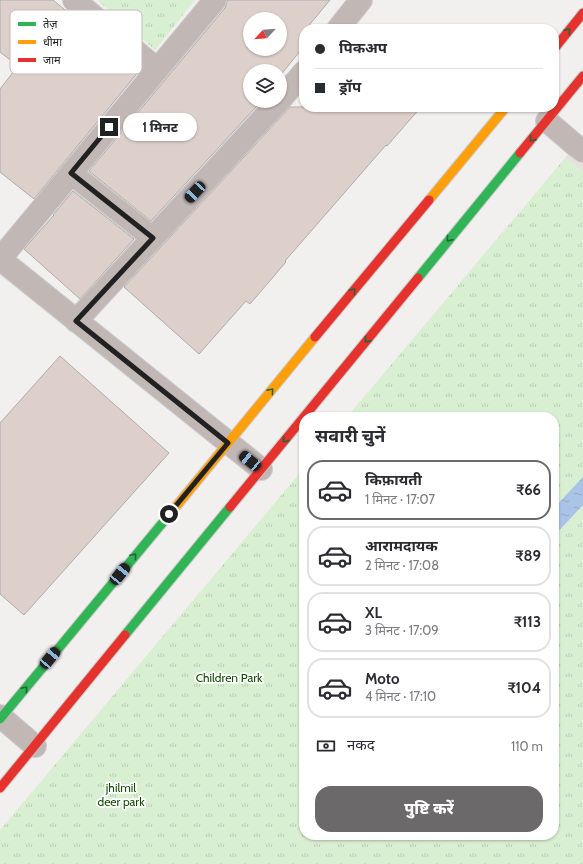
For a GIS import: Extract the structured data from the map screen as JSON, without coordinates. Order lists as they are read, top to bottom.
{
  "parks": ["Children Park", "jhilmil deer park"],
  "legend": ["तेज़", "धीमा", "जाम"],
  "north": "bottom left",
  "page": {
    "banner": ["पिकअप", "ड्रॉप"],
    "bubble": "1 मिनट",
    "heading": "सवारी चुनें",
    "list": [
      {
        "name": "किफ़ायती",
        "note": "1 मिनट · 17:07",
        "value": "₹66"
      },
      {
        "name": "आरामदायक",
        "note": "2 मिनट · 17:08",
        "value": "₹89"
      },
      {
        "name": "XL",
        "note": "3 मिनट · 17:09",
        "value": "₹113"
      },
      {
        "name": "Moto",
        "note": "4 मिनट · 17:10",
        "value": "₹104"
      }
    ],
    "pay": ["नकद", "110 m"],
    "buttons": "पुष्टि करें"
  }
}
